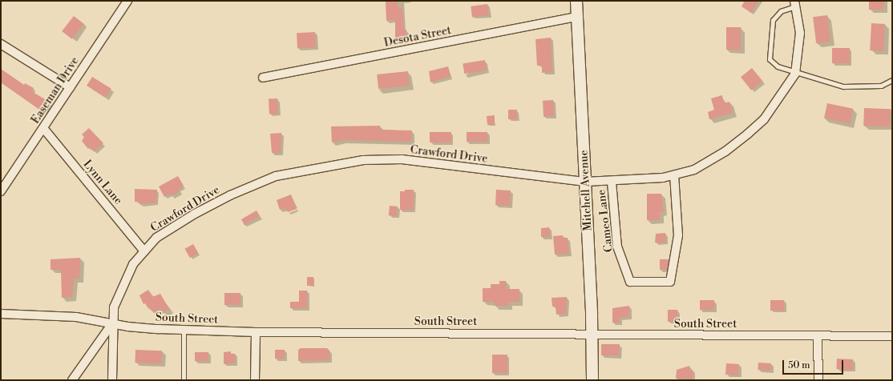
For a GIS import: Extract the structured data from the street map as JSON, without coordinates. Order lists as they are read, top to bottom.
{
  "streets": {
    "street": [
      "Desota Street",
      "Easeman Drive",
      "Crawford Drive",
      "Lynn Lane",
      "Mitchell Avenue",
      "Cameo Lane",
      "South Street"
    ]
  },
  "crossings": [
    ["Desota Street", "Mitchell Avenue"],
    ["Easeman Drive", "Lynn Lane"],
    ["Crawford Drive", "Lynn Lane"],
    ["Crawford Drive", "Mitchell Avenue"],
    ["Crawford Drive", "Cameo Lane"],
    ["Crawford Drive", "South Street"],
    ["Mitchell Avenue", "South Street"]
  ],
  "scale_bar": "50 m"
}
